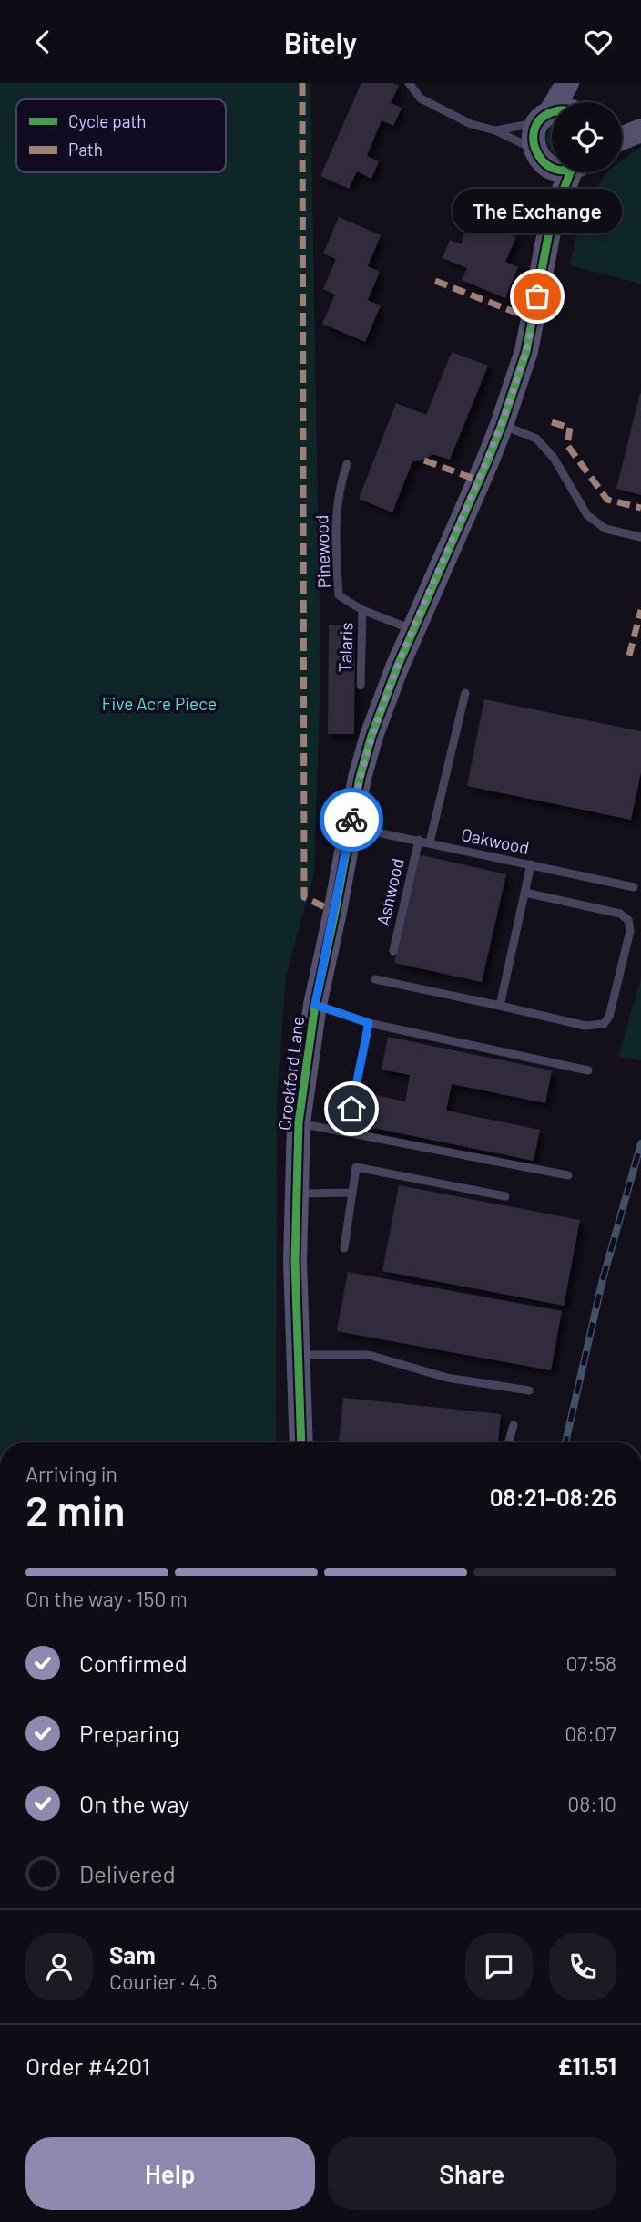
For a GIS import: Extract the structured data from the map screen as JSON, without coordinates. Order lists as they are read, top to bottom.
{
  "streets": {
    "street": ["Crockford Lane"],
    "lane": [
      "Pinewood",
      "Talaris",
      "Oakwood",
      "Ashwood"
    ]
  },
  "crossings": [
    ["Pinewood", "Talaris"],
    ["Pinewood", "Crockford Lane"],
    ["Oakwood", "Ashwood"],
    ["Oakwood", "Crockford Lane"]
  ],
  "parks": ["Five Acre Piece"],
  "places": ["The Exchange"],
  "legend": ["Cycle path", "Path"],
  "page": {
    "header": "Bitely",
    "bubble": "The Exchange",
    "heading": ["2 min", "Arriving in", "08:21–08:26"],
    "panel": [
      "Sam",
      "Courier · 4.6",
      "Order #4201",
      "£11.51"
    ],
    "bar": "On the way · 150 m",
    "list": [
      ["Confirmed", "07:58"],
      ["Preparing", "08:07"],
      ["On the way", "08:10"],
      "Delivered"
    ],
    "buttons": ["Help", "Share"]
  }
}
